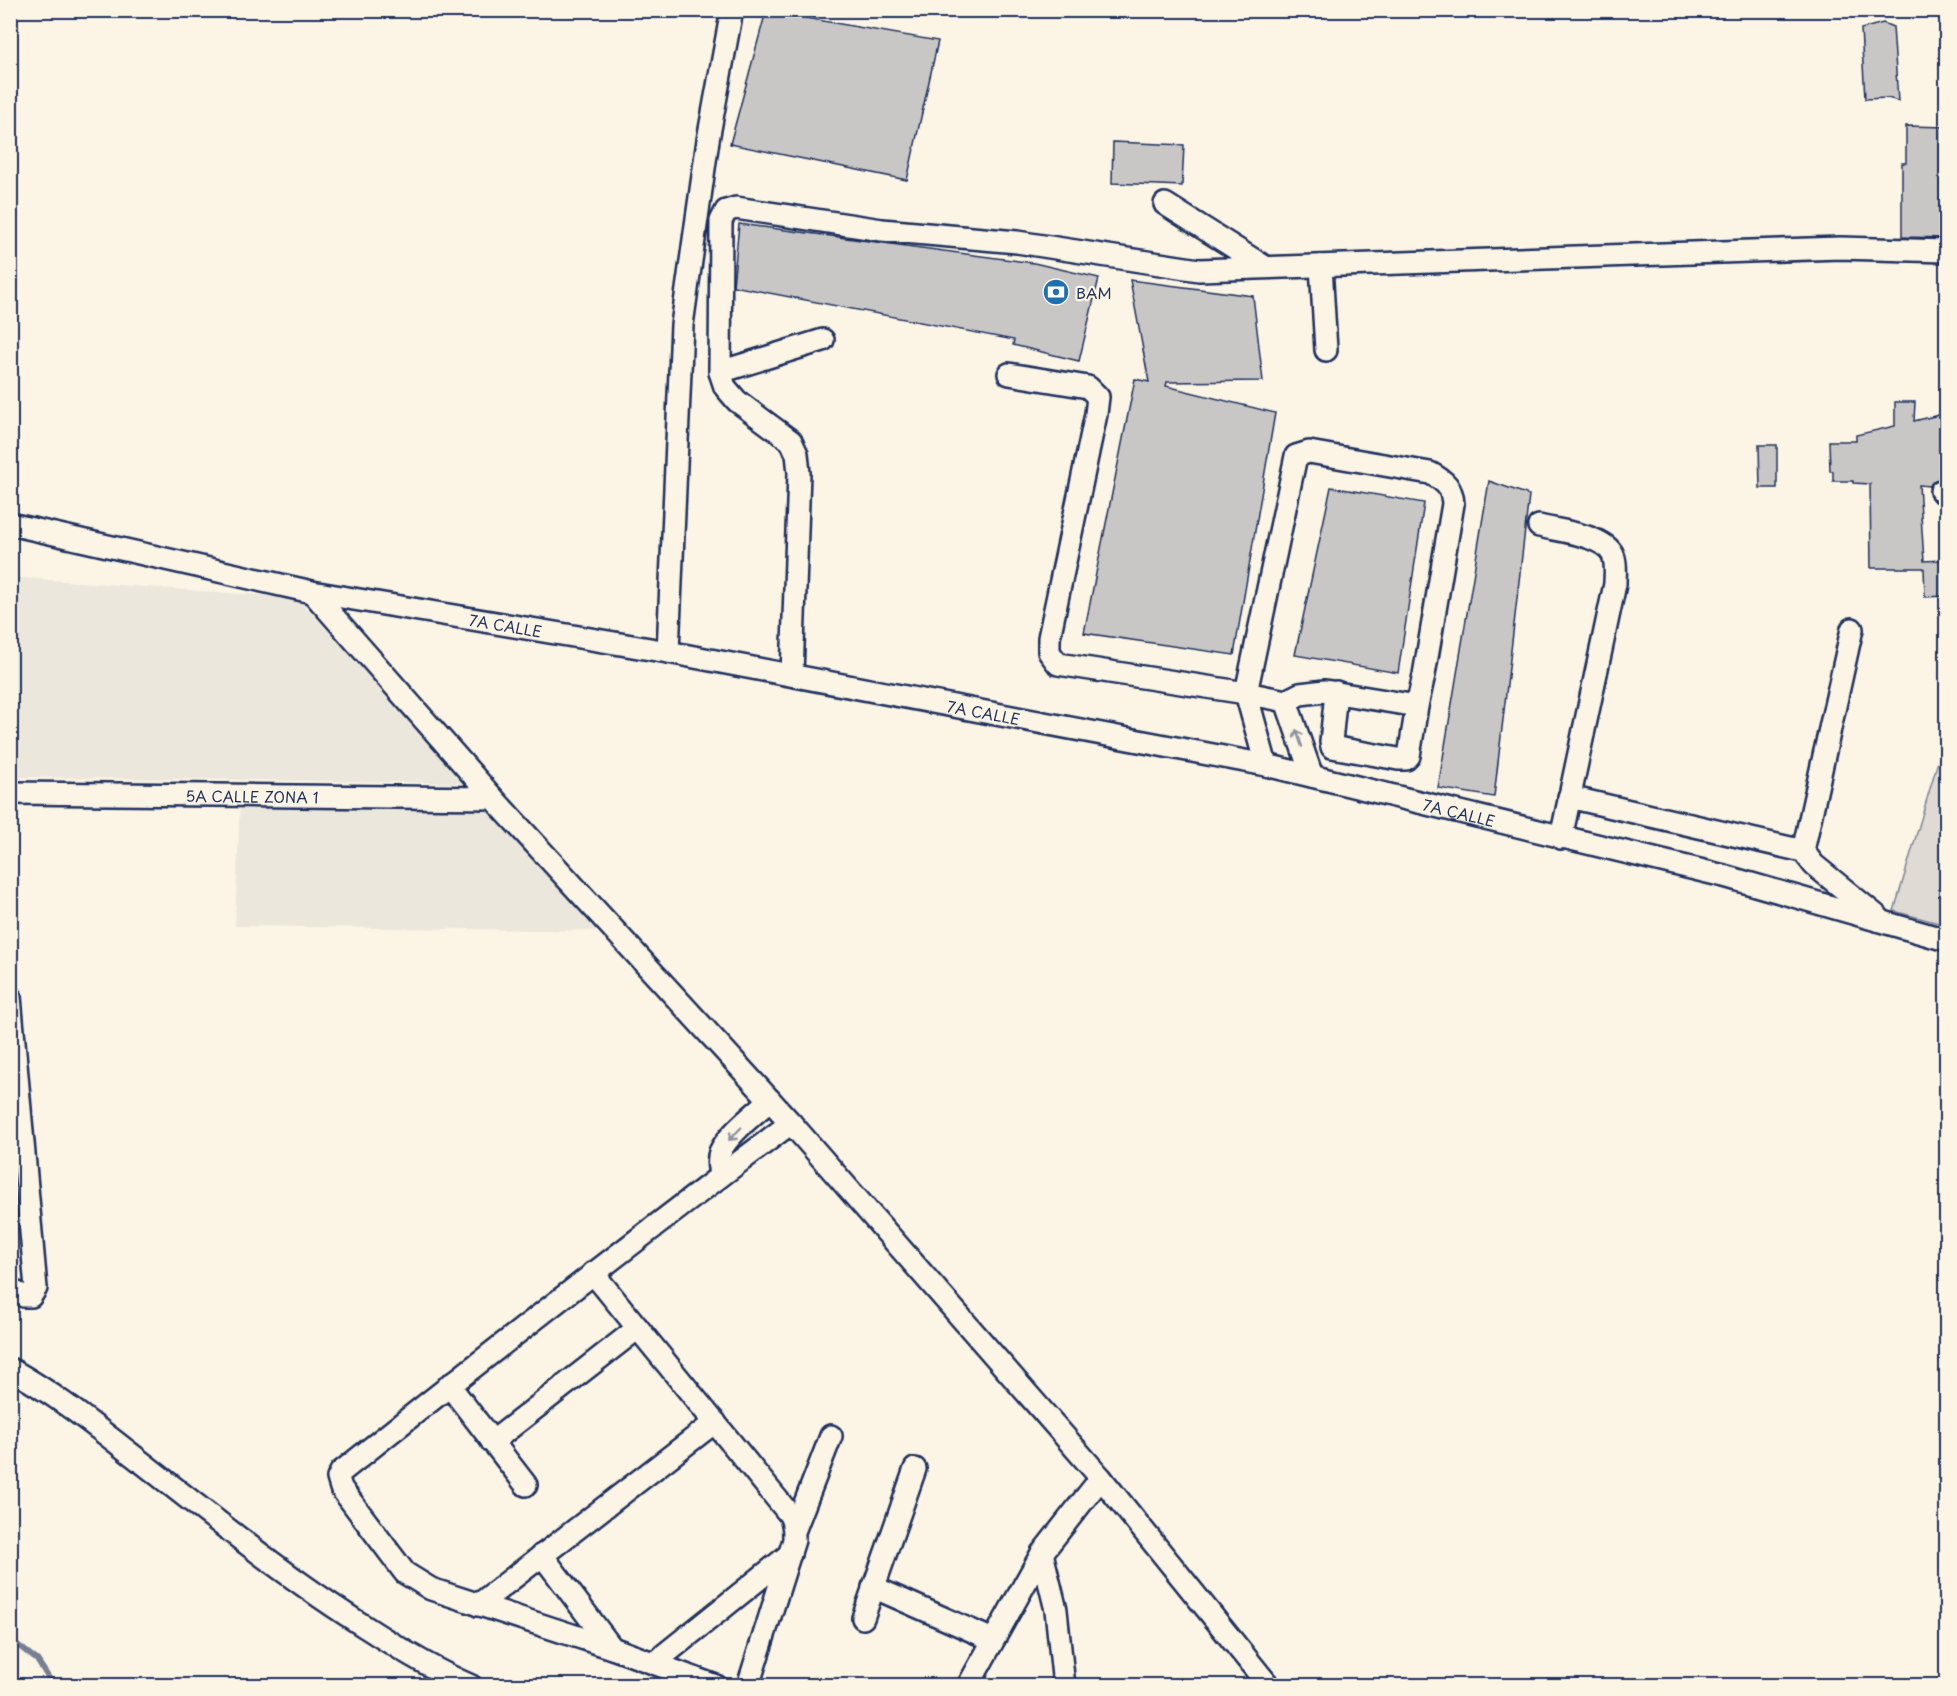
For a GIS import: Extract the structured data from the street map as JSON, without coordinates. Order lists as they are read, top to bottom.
{
  "streets": {
    "street": ["7A CALLE", "5A CALLE ZONA 1"]
  },
  "places": {
    "bank": ["BAM"]
  }
}
